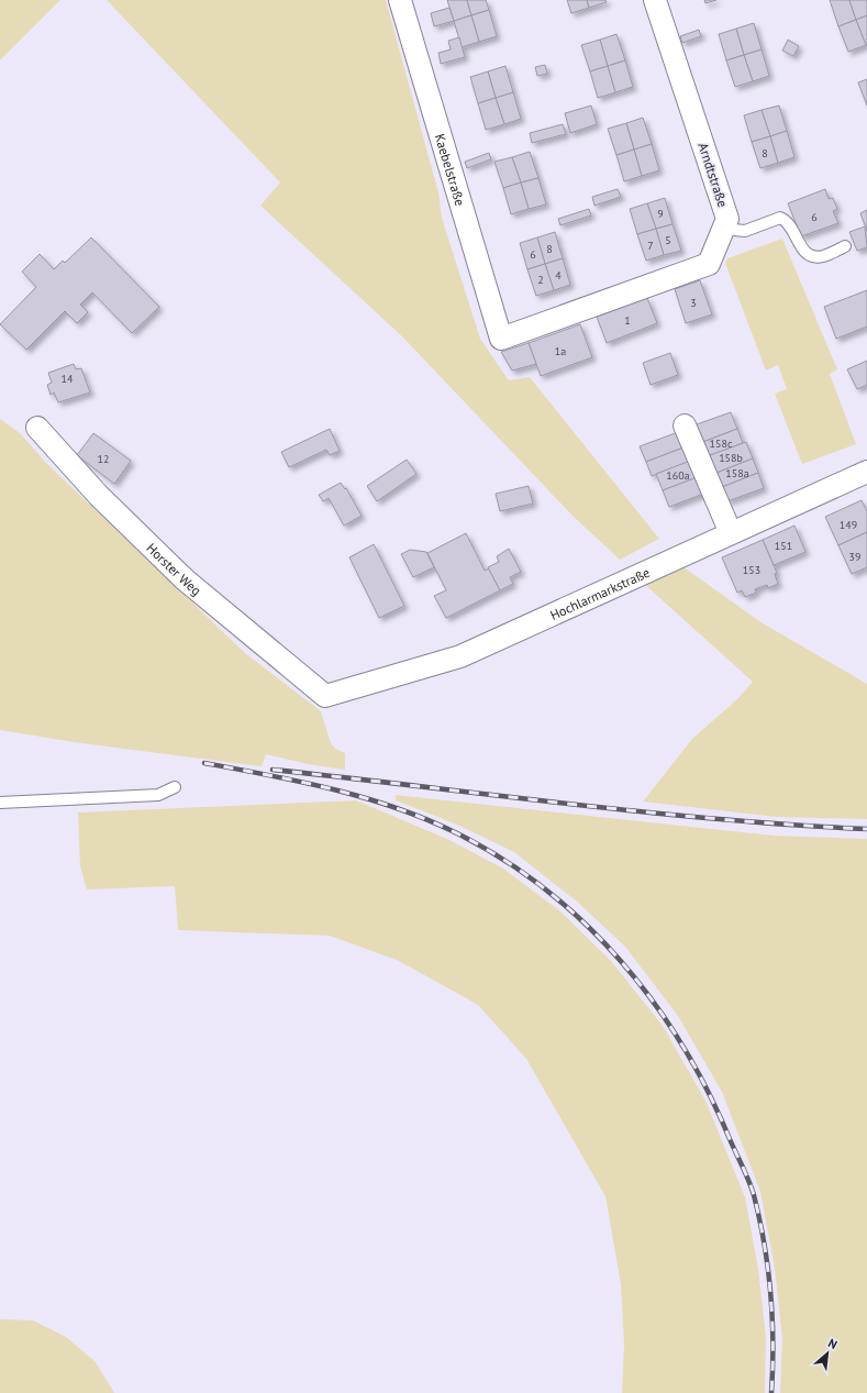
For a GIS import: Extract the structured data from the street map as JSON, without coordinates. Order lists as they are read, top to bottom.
{
  "streets": {
    "street": [
      "Kaebelstraße",
      "Arndtstraße",
      "Horster Weg",
      "Hochlarmarkstraße"
    ]
  },
  "crossings": [
    ["Kaebelstraße", "Arndtstraße"],
    ["Horster Weg", "Hochlarmarkstraße"]
  ],
  "house_numbers": [
    "8",
    "9",
    "6",
    "5",
    "7",
    "8",
    "6",
    "4",
    "2",
    "3",
    "1",
    "1a",
    "14",
    "158c",
    "158b",
    "12",
    "158a",
    "160a",
    "149",
    "151",
    "39",
    "153"
  ],
  "north": "top right"
}
